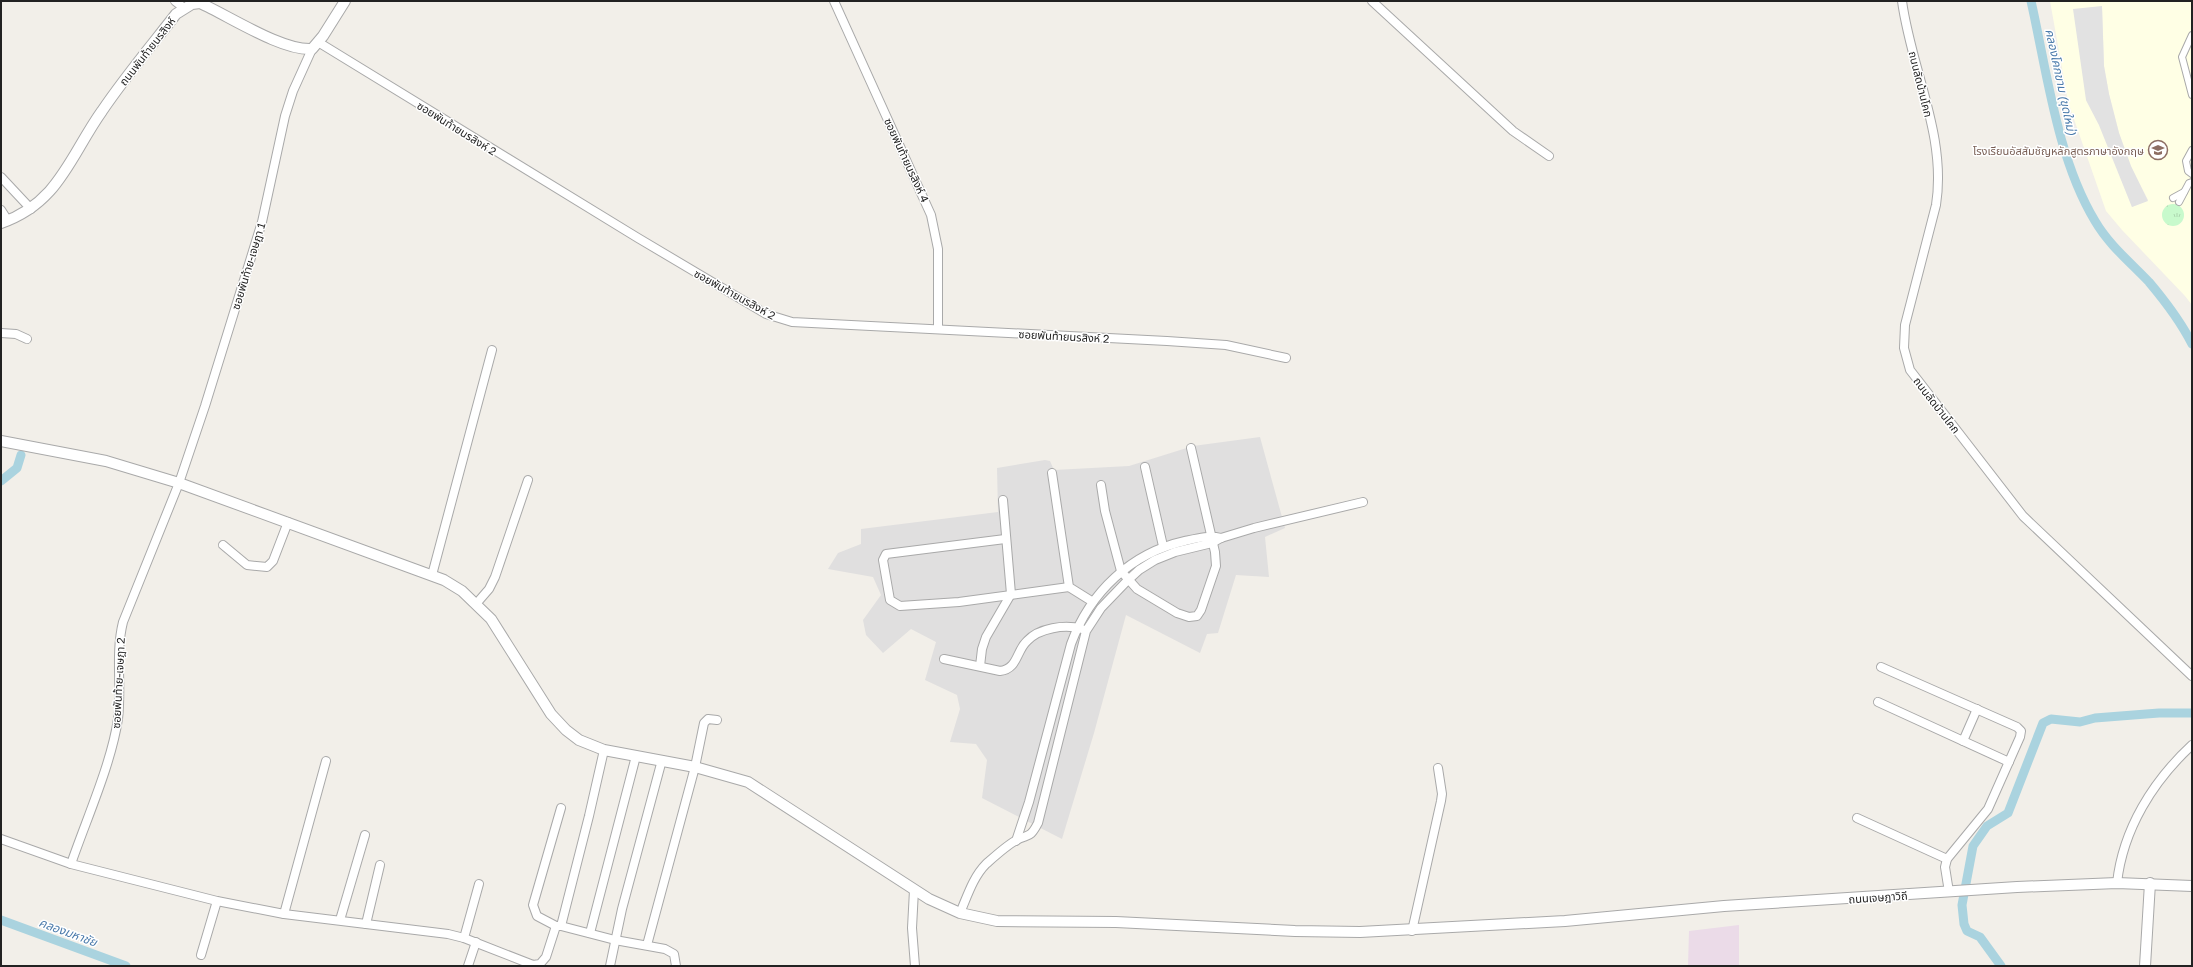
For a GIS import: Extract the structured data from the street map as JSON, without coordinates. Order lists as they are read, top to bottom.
{
  "streets": {
    "street": [
      "ถนนพันท้ายนรสิงห์",
      "ถนนลัดบ้านโคก",
      "ซอยพันท้ายนรสิงห์ 2",
      "ซอยพันท้ายนรสิงห์ 4",
      "ซอยพันท้าย-เจษฎา 1",
      "ซอยพันท้าย-เจษฎา 2",
      "ถนนเจษฎาวิถี"
    ]
  },
  "crossings": [
    ["ถนนพันท้ายนรสิงห์", "ซอยพันท้ายนรสิงห์ 2"],
    ["ถนนพันท้ายนรสิงห์", "ซอยพันท้าย-เจษฎา 1"],
    ["ซอยพันท้ายนรสิงห์ 2", "ซอยพันท้ายนรสิงห์ 4"],
    ["ซอยพันท้ายนรสิงห์ 2", "ซอยพันท้าย-เจษฎา 1"],
    ["ซอยพันท้าย-เจษฎา 1", "ซอยพันท้าย-เจษฎา 2"],
    ["ซอยพันท้าย-เจษฎา 1", "ถนนเจษฎาวิถี"],
    ["ซอยพันท้าย-เจษฎา 2", "ถนนเจษฎาวิถี"]
  ],
  "water": ["คลองโคกขาม (ขุดใหม่)", "คลองมหาชัย"],
  "places": {
    "school or university": ["โรงเรียนอัสสัมชัญหลักสูตรภาษาอังกฤษ"]
  }
}
